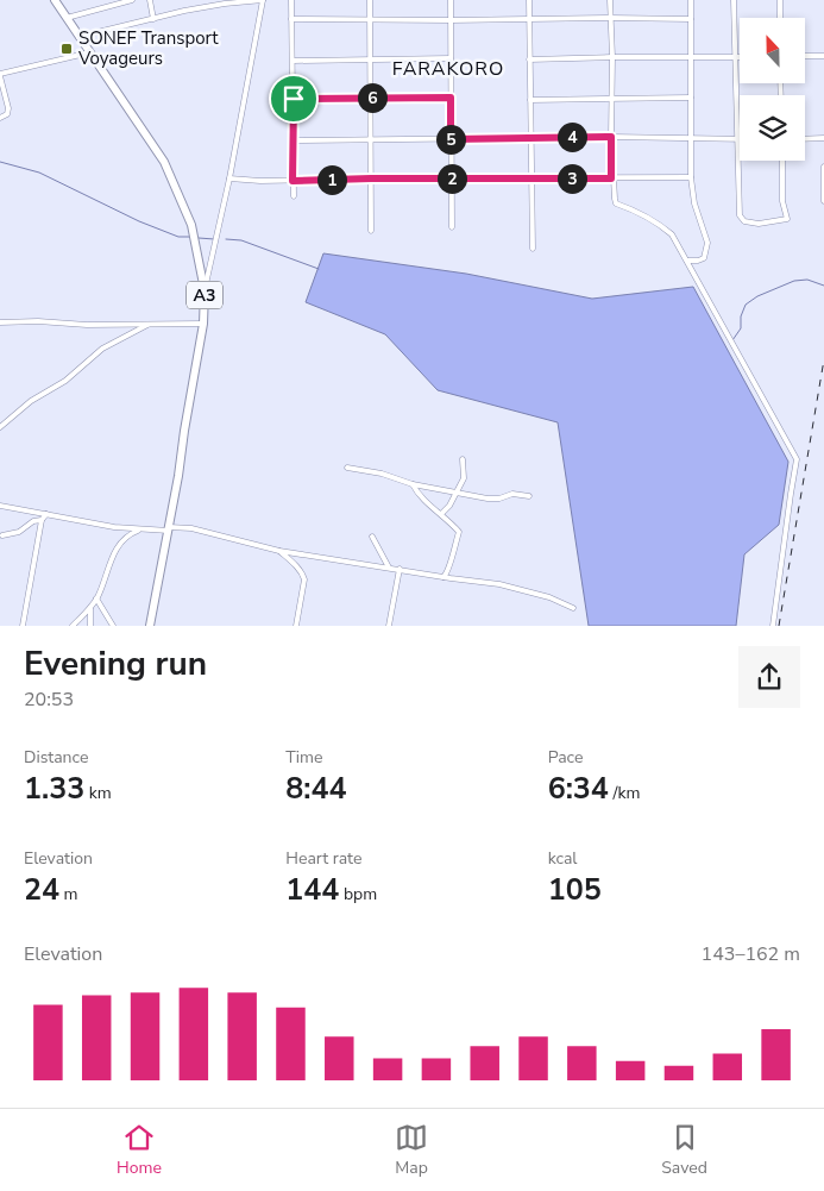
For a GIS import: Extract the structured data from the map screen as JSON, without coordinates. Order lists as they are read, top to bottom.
{
  "streets": {
    "highway": ["A3"]
  },
  "districts": ["FARAKORO"],
  "places": {
    "transit": ["SONEF Transport Voyageurs"]
  },
  "north": "top",
  "page": {
    "pins": [
      "6",
      "4",
      "5",
      "2",
      "3",
      "1"
    ],
    "heading": ["Evening run", "20:53"],
    "stats": [
      ["Distance", "1.33 km"],
      ["Time", "8:44"],
      ["Pace", "6:34 /km"],
      ["Elevation", "24 m"],
      ["Heart rate", "144 bpm"],
      ["kcal", "105"]
    ],
    "chart": ["Elevation", "143–162 m"],
    "tabs": ["Home", "Map", "Saved"]
  }
}
